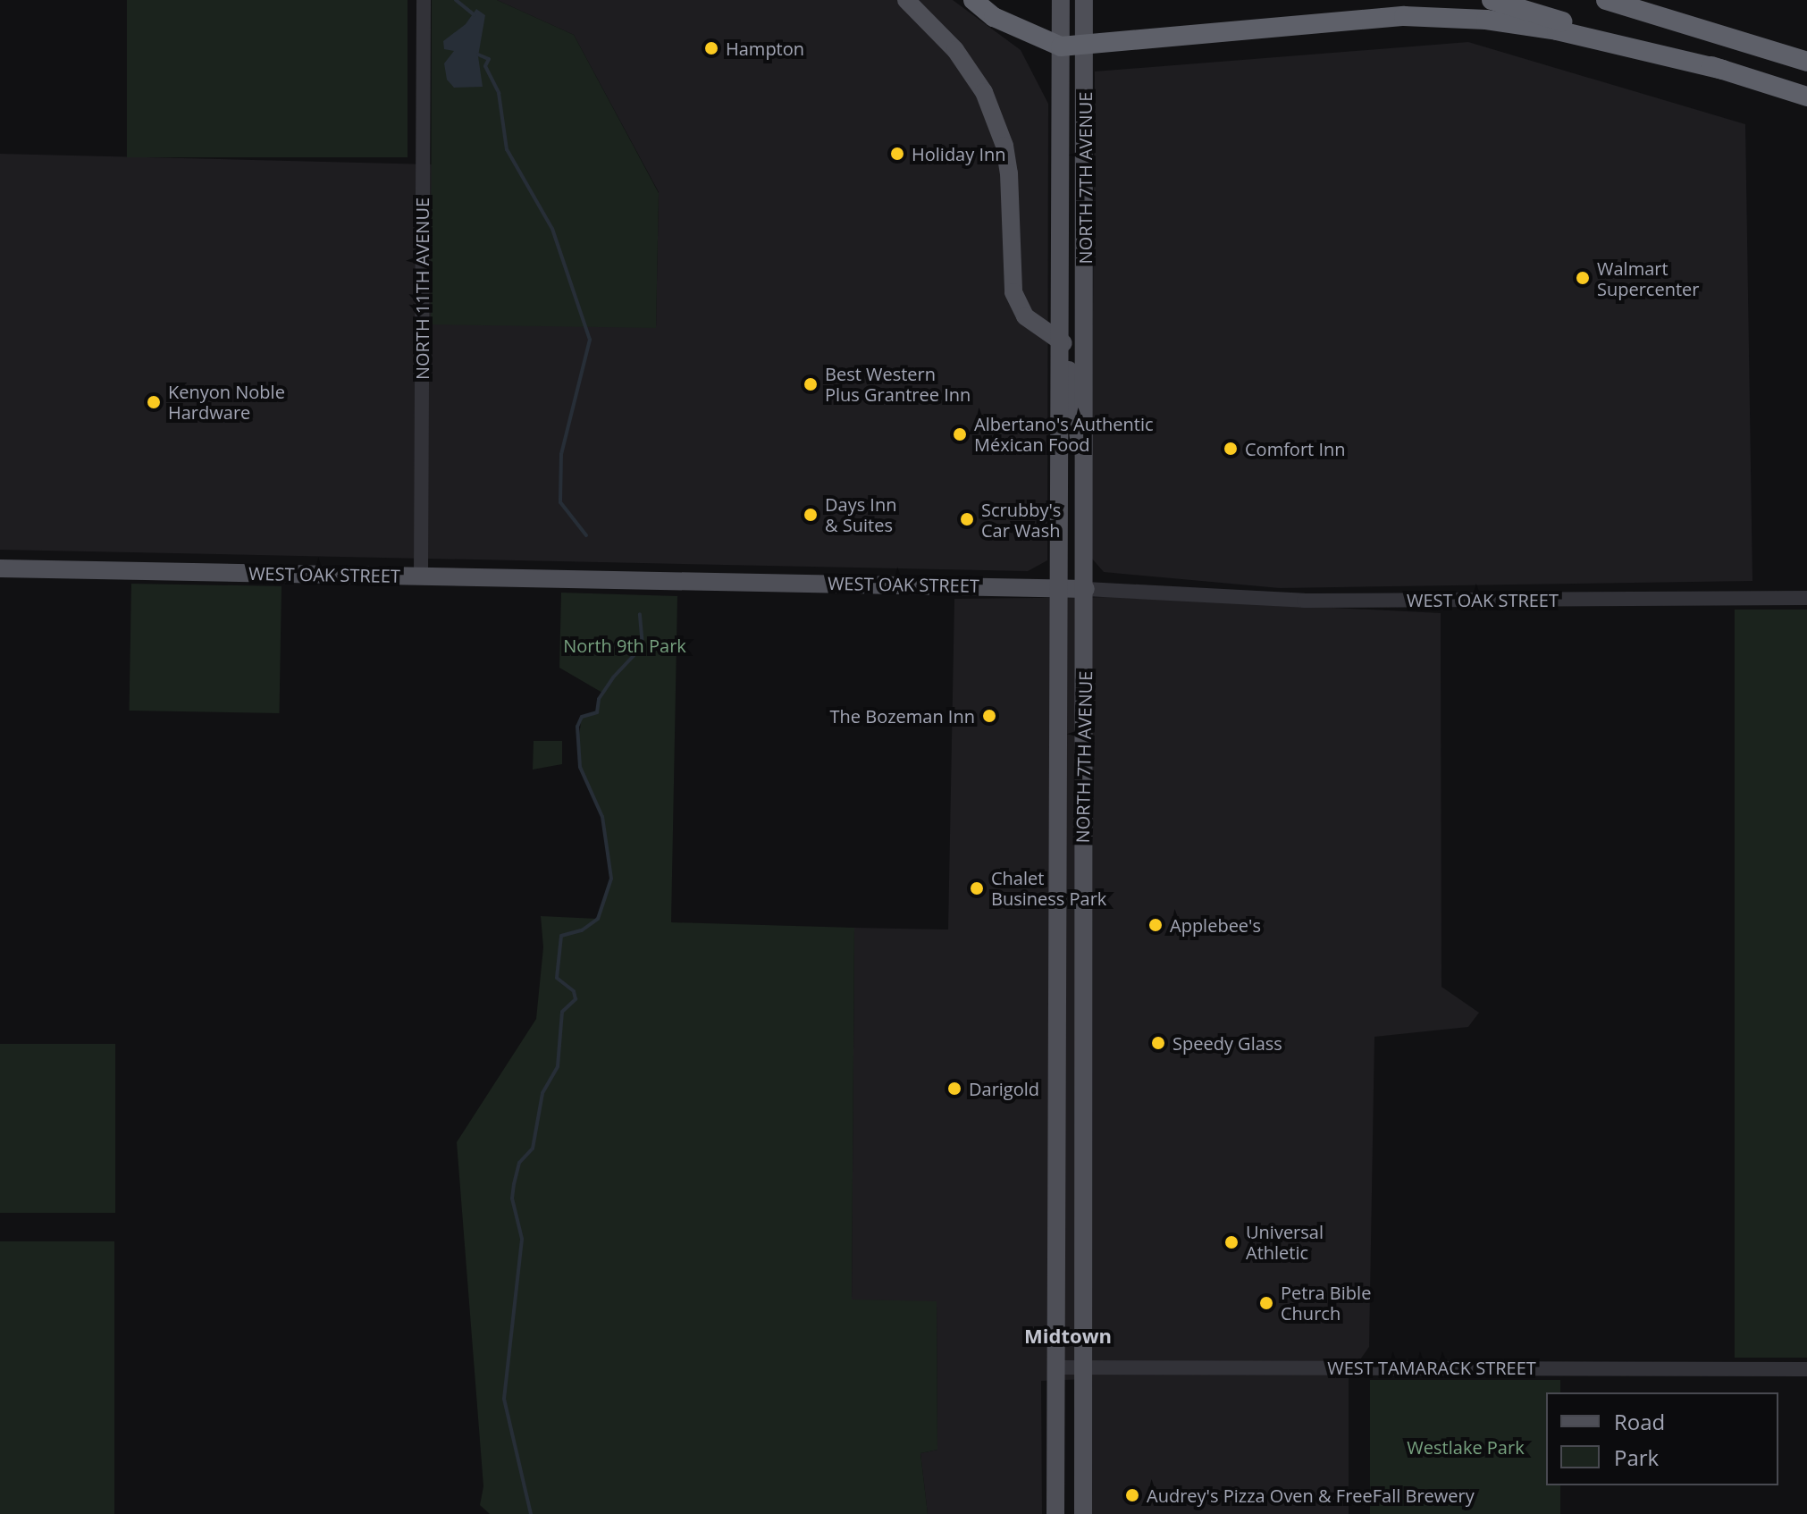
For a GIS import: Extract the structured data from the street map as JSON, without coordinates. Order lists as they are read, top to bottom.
{
  "streets": {
    "main road": ["NORTH 7TH AVENUE", "WEST OAK STREET"],
    "street": ["NORTH 11TH AVENUE", "WEST TAMARACK STREET"]
  },
  "crossings": [
    ["NORTH 7TH AVENUE", "WEST OAK STREET"],
    ["NORTH 7TH AVENUE", "WEST TAMARACK STREET"],
    ["NORTH 11TH AVENUE", "WEST OAK STREET"]
  ],
  "districts": ["Midtown"],
  "parks": ["North 9th Park", "Westlake Park"],
  "places": [
    "Hampton",
    "Holiday Inn",
    "Walmart Supercenter",
    "Best Western Plus Grantree Inn",
    "Kenyon Noble Hardware",
    "Albertano's Authentic Méxican Food",
    "Comfort Inn",
    "Days Inn & Suites",
    "Scrubby's Car Wash",
    "The Bozeman Inn",
    "Chalet Business Park",
    "Applebee's",
    "Speedy Glass",
    "Darigold",
    "Universal Athletic",
    "Petra Bible Church",
    "Audrey's Pizza Oven & FreeFall Brewery"
  ],
  "legend": ["Road", "Park"]
}
